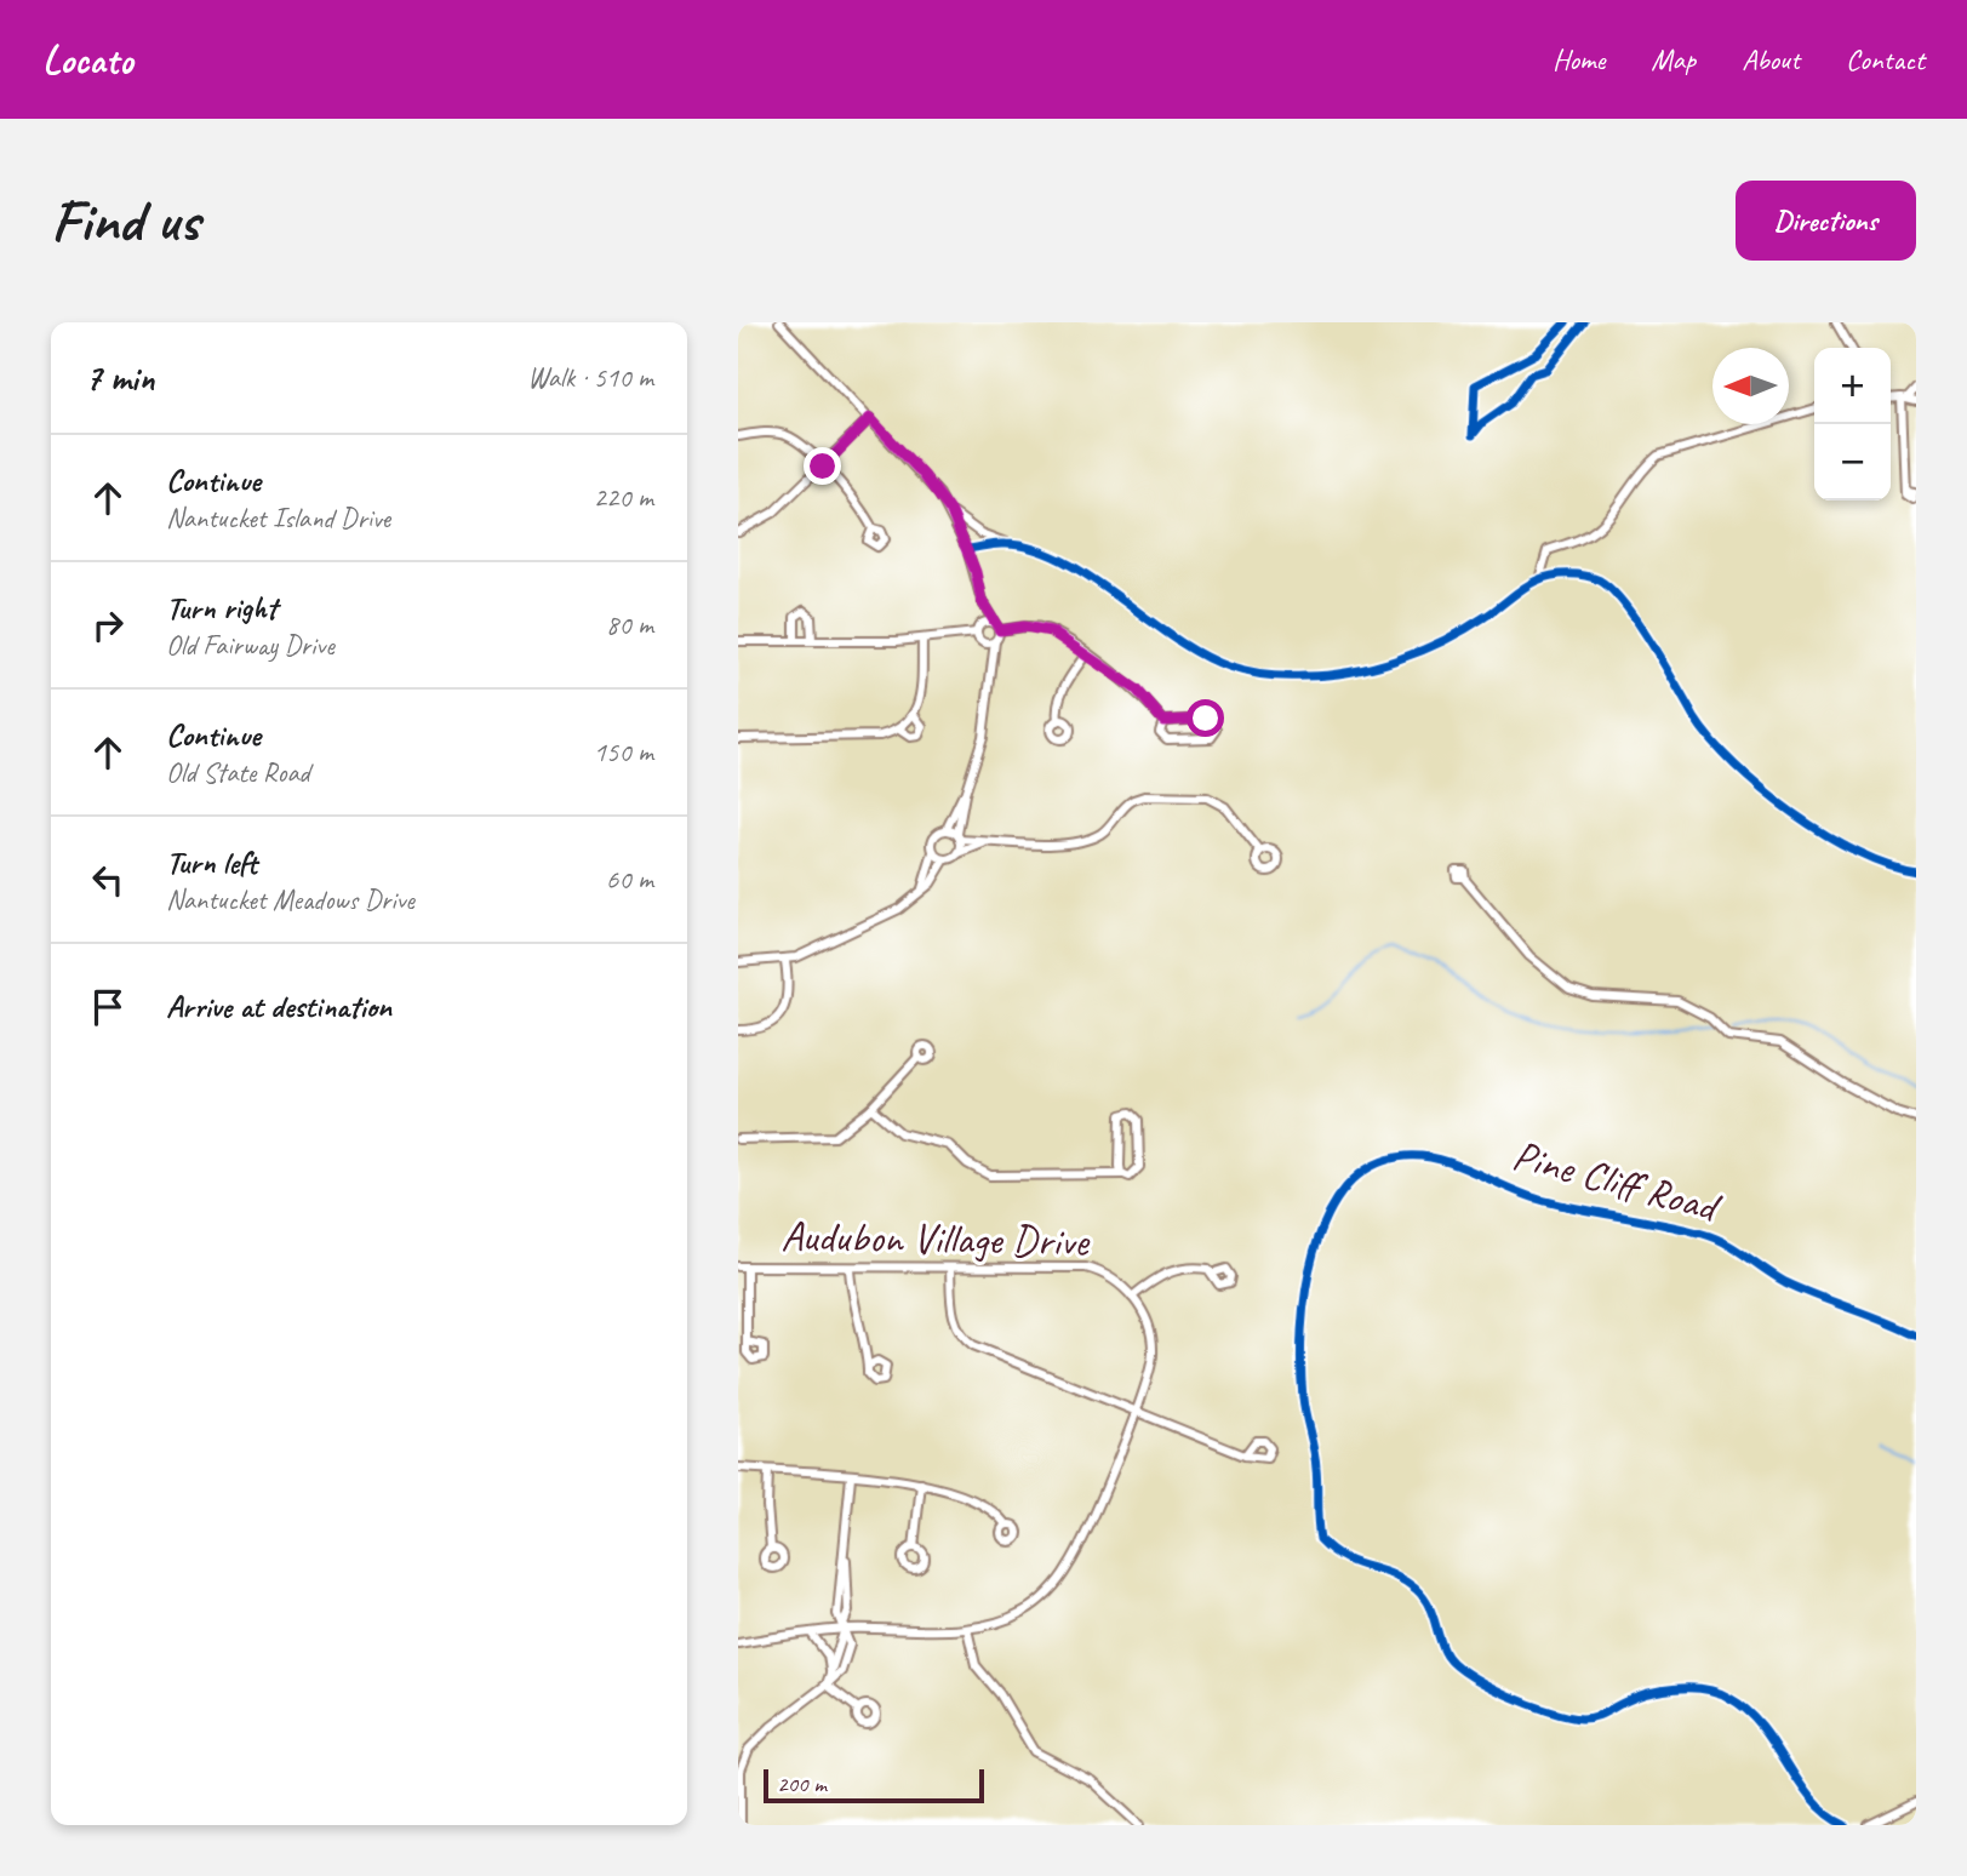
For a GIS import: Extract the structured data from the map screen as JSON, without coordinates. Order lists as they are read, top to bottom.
{
  "streets": {
    "street": ["Pine Cliff Road", "Audubon Village Drive"]
  },
  "scale_bar": "200 m",
  "north": "left",
  "page": {
    "header": "Locato",
    "nav": [
      "Home",
      "Map",
      "About",
      "Contact"
    ],
    "buttons": "Directions",
    "title": "Find us",
    "heading": ["7 min", "Walk · 510 m"],
    "map_buttons": ["+", "−"],
    "list": [
      ["Continue", "Nantucket Island Drive", "220 m"],
      ["Turn right", "Old Fairway Drive", "80 m"],
      ["Continue", "Old State Road", "150 m"],
      ["Turn left", "Nantucket Meadows Drive", "60 m"],
      "Arrive at destination"
    ],
    "scale": "200 m"
  }
}
